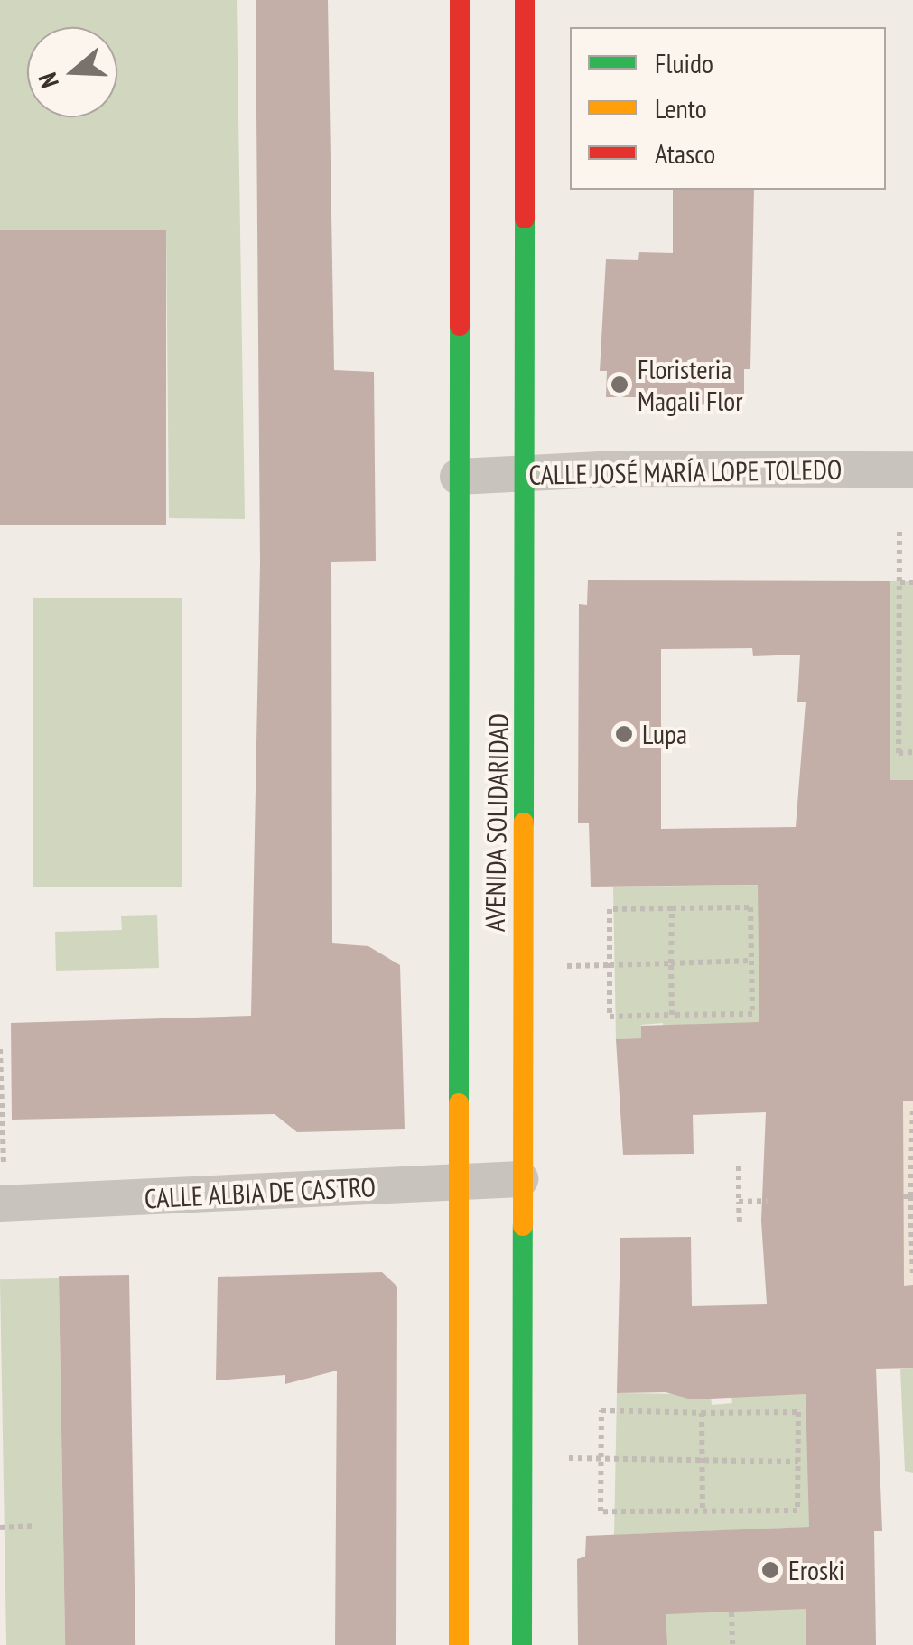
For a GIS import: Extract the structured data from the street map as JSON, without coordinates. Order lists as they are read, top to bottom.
{
  "streets": {
    "main road": ["AVENIDA SOLIDARIDAD"],
    "street": ["CALLE JOSÉ MARÍA LOPE TOLEDO", "CALLE ALBIA DE CASTRO"]
  },
  "crossings": [
    ["CALLE JOSÉ MARÍA LOPE TOLEDO", "AVENIDA SOLIDARIDAD"],
    ["AVENIDA SOLIDARIDAD", "CALLE ALBIA DE CASTRO"]
  ],
  "places": ["Floristeria Magali Flor", "Lupa", "Eroski"],
  "legend": ["Fluido", "Lento", "Atasco"],
  "north": "left"
}
